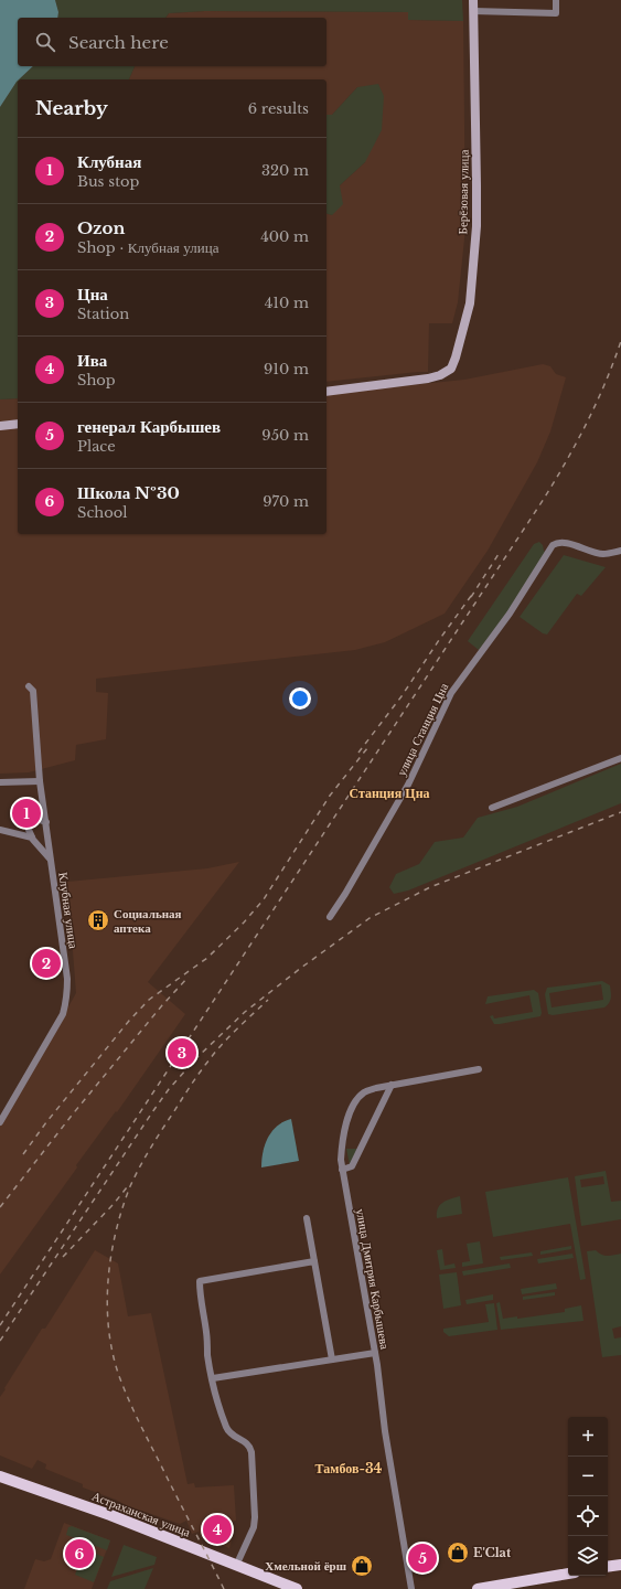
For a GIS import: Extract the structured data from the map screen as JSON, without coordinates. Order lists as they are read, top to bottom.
{
  "streets": {
    "main road": ["Астраханская улица"],
    "street": [
      "Берёзовая улица",
      "улица Станция Цна",
      "Клубная улица",
      "улица Дмитрия Карбышева"
    ]
  },
  "districts": ["Станция Цна", "Тамбов-34"],
  "places": {
    "building": ["Социальная аптека"],
    "shop": ["E'Clat", "Хмельной ёрш"]
  },
  "page": {
    "search": "Search here",
    "heading": ["Nearby", "6 results"],
    "list": [
      {
        "mark": "1",
        "name": "Клубная",
        "note": "Bus stop",
        "value": "320 m"
      },
      {
        "mark": "2",
        "name": "Ozon",
        "note": "Shop · Клубная улица",
        "value": "400 m"
      },
      {
        "mark": "3",
        "name": "Цна",
        "note": "Station",
        "value": "410 m"
      },
      {
        "mark": "4",
        "name": "Ива",
        "note": "Shop",
        "value": "910 m"
      },
      {
        "mark": "5",
        "name": "генерал Карбышев",
        "note": "Place",
        "value": "950 m"
      },
      {
        "mark": "6",
        "name": "Школа №30",
        "note": "School",
        "value": "970 m"
      }
    ],
    "pins": [
      "1",
      "2",
      "3",
      "4",
      "6",
      "5"
    ],
    "map_buttons": ["+", "−"]
  }
}
